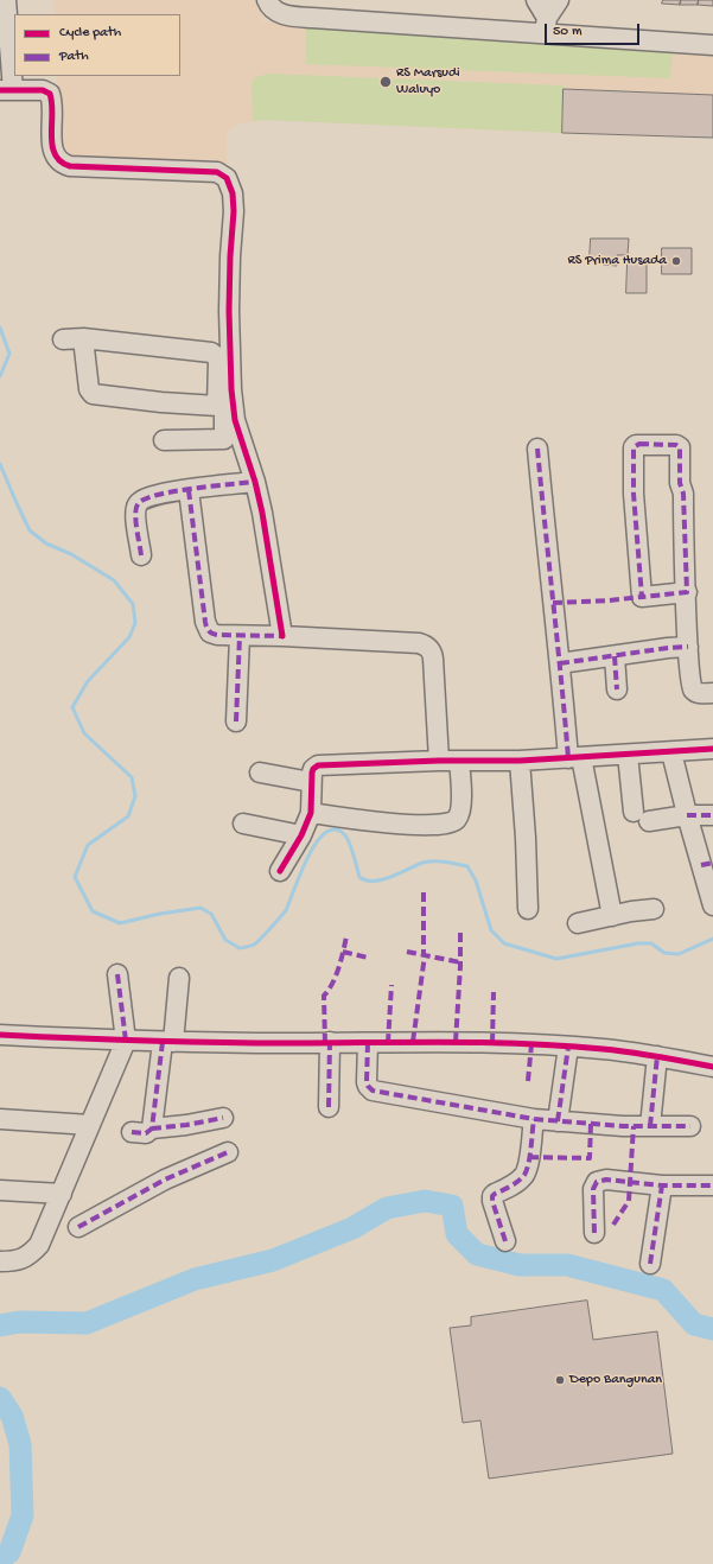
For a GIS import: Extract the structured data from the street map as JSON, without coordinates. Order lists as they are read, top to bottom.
{
  "places": ["RS Marsudi Waluyo", "RS Prima Husada", "Depo Bangunan"],
  "legend": ["Cycle path", "Path"],
  "scale_bar": "50 m"
}
